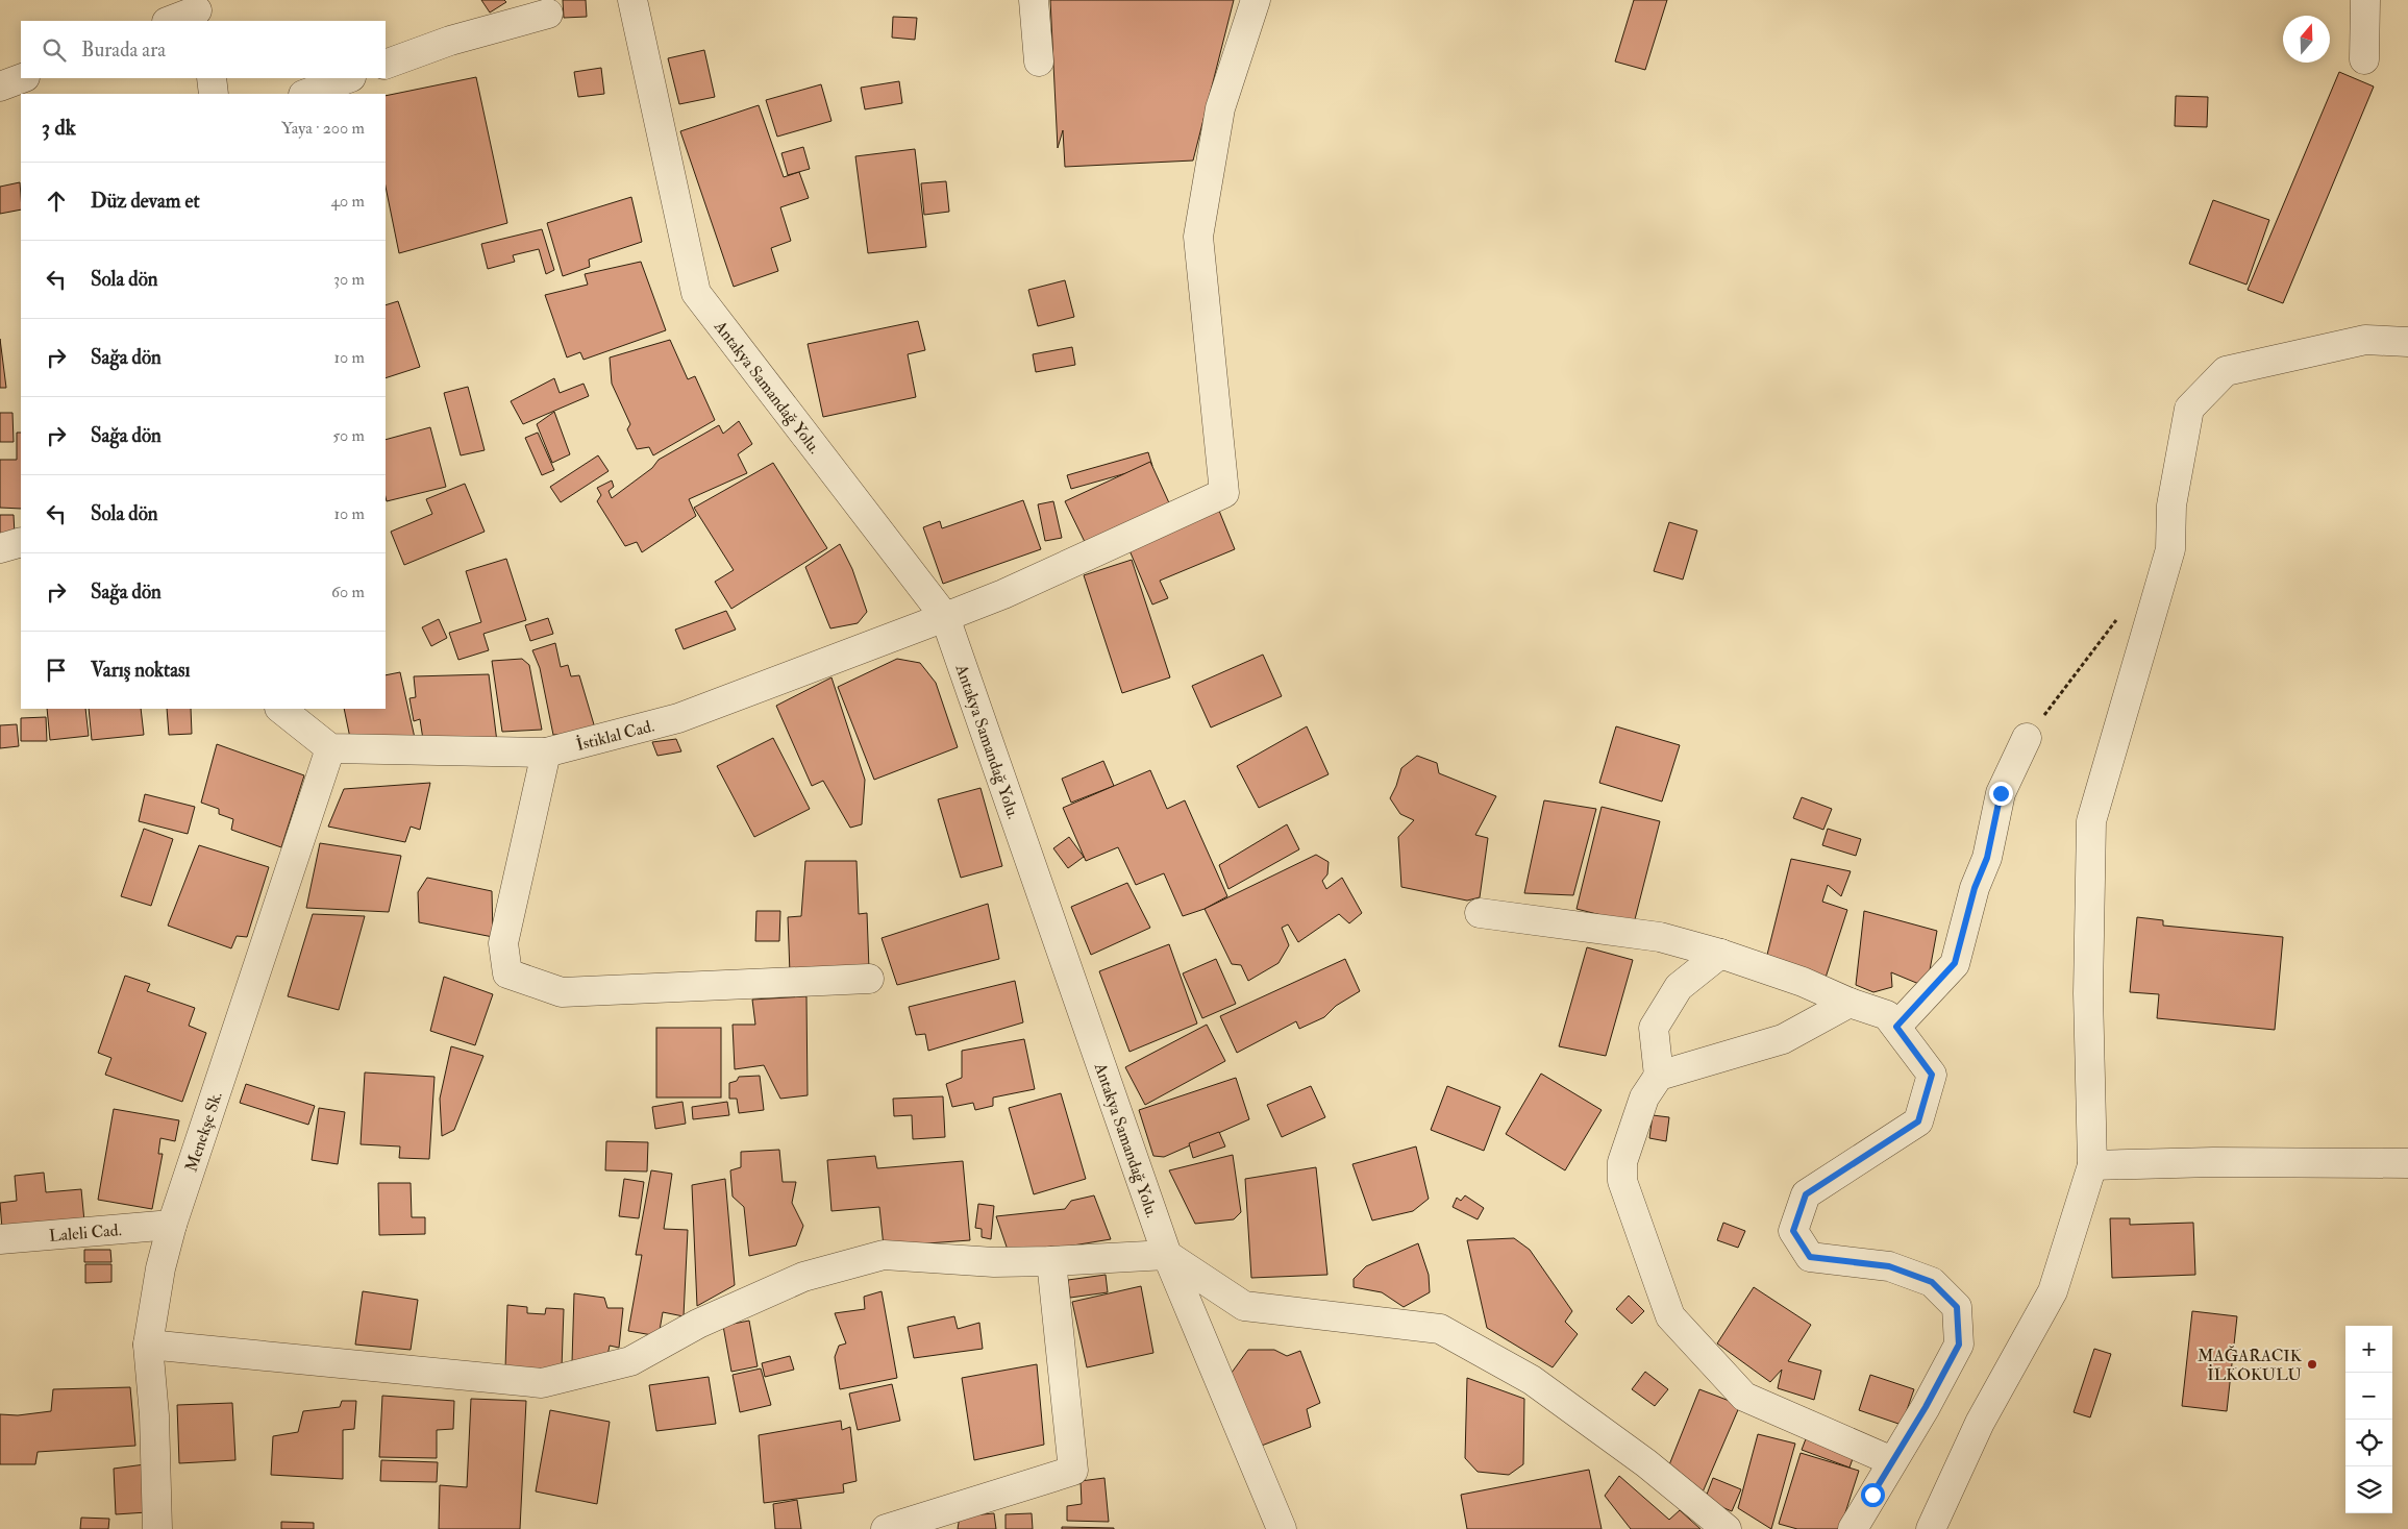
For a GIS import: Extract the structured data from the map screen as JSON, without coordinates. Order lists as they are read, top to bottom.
{
  "streets": {
    "street": [
      "Antakya Samandağ Yolu.",
      "İstiklal Cad.",
      "Menekşe Sk.",
      "Laleli Cad."
    ]
  },
  "crossings": [
    ["Antakya Samandağ Yolu.", "İstiklal Cad."],
    ["İstiklal Cad.", "Menekşe Sk."],
    ["Menekşe Sk.", "Laleli Cad."]
  ],
  "places": ["MAĞARACIK İLKOKULU"],
  "north": "top",
  "page": {
    "search": "Burada ara",
    "heading": ["3 dk", "Yaya · 200 m"],
    "list": [
      ["Düz devam et", "40 m"],
      ["Sola dön", "30 m"],
      ["Sağa dön", "10 m"],
      ["Sağa dön", "50 m"],
      ["Sola dön", "10 m"],
      ["Sağa dön", "60 m"],
      "Varış noktası"
    ],
    "map_buttons": ["+", "−"]
  }
}
